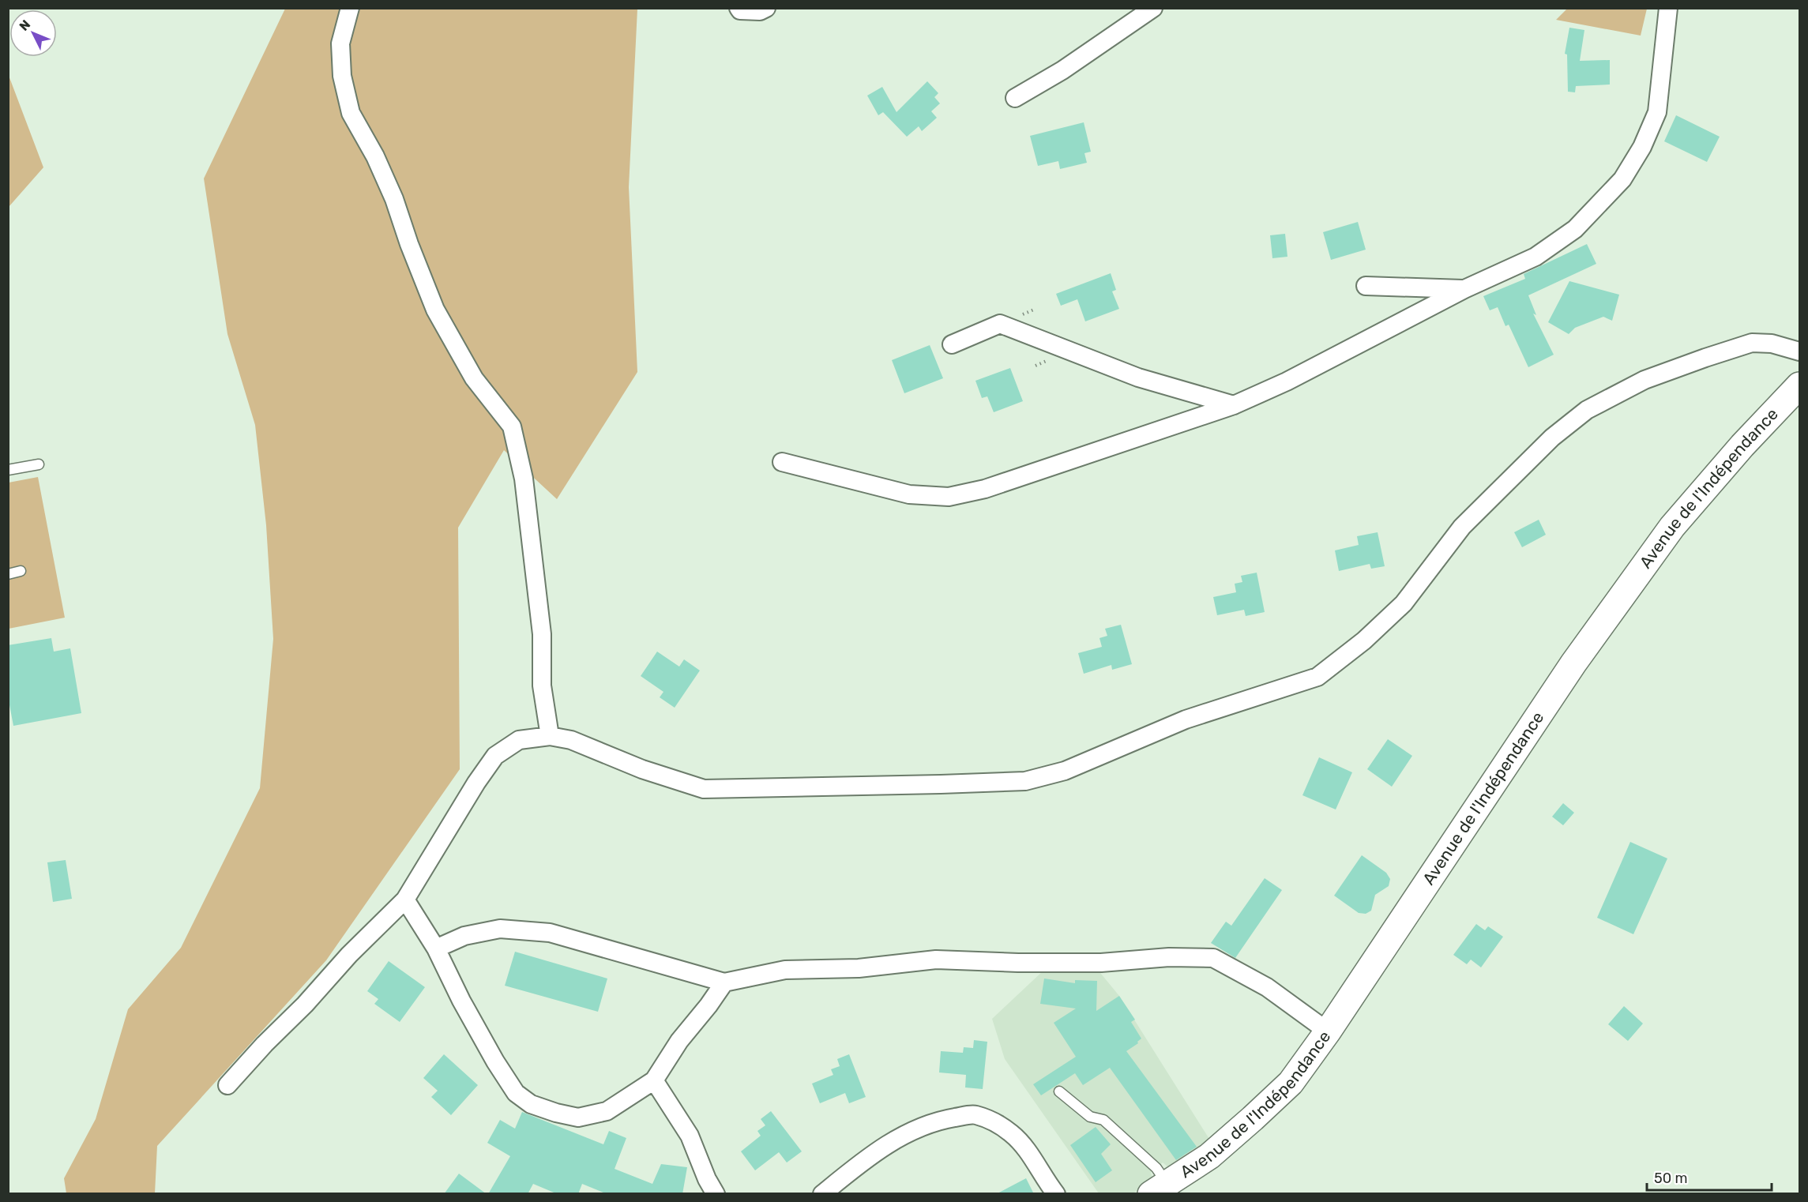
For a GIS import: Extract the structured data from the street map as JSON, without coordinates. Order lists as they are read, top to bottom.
{
  "streets": {
    "highway": ["Avenue de l'Indépendance"]
  },
  "scale_bar": "50 m",
  "north": "top left"
}
